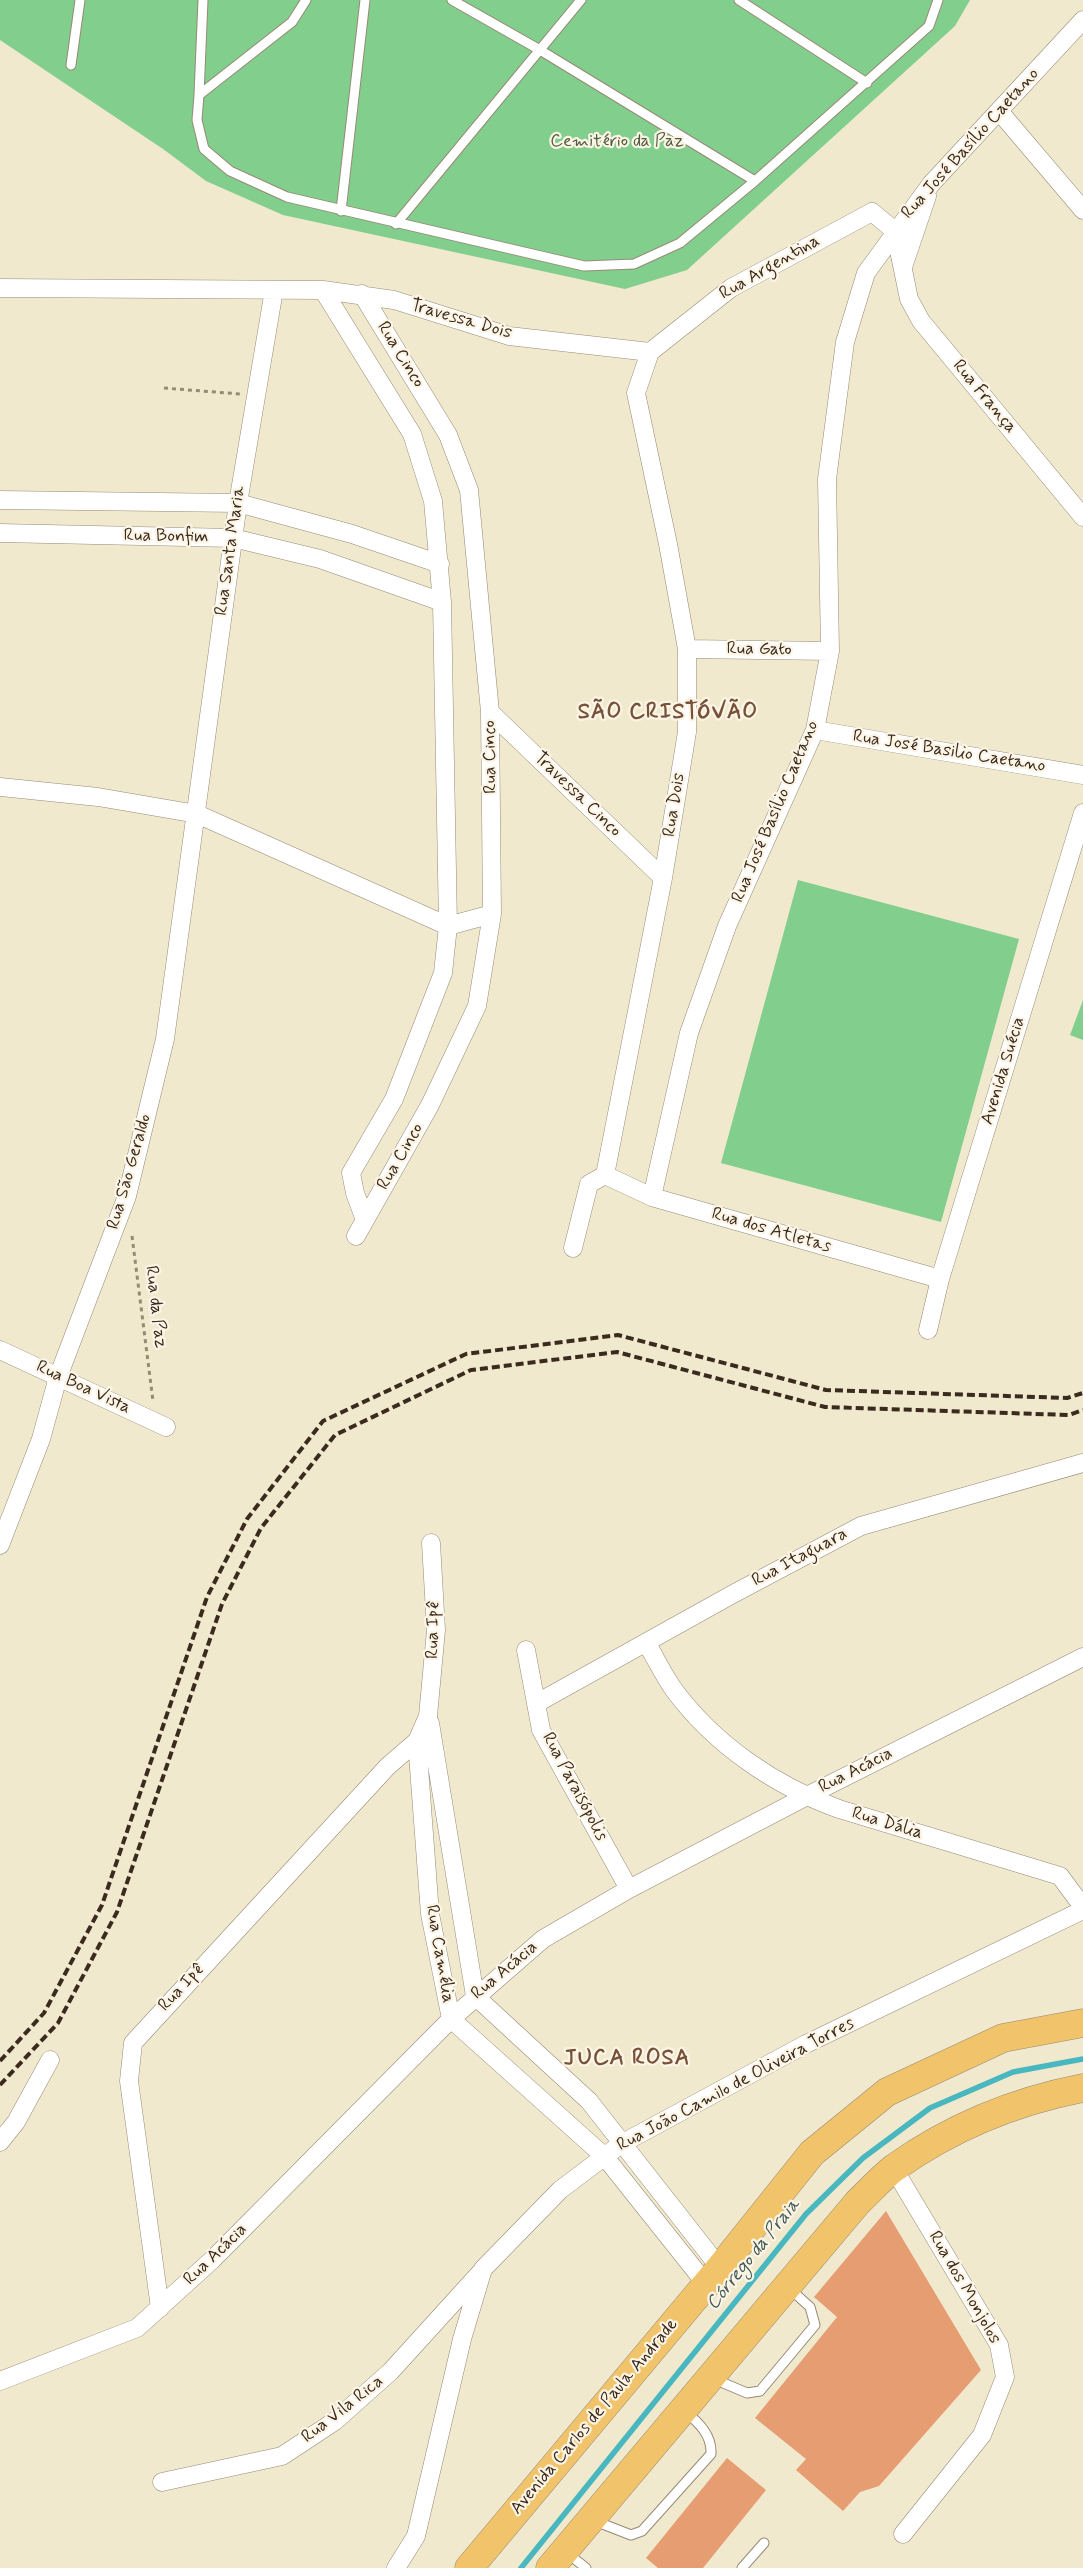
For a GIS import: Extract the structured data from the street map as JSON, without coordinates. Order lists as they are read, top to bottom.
{
  "streets": {
    "main road": ["Avenida Carlos de Paula Andrade"],
    "street": [
      "Rua José Basílio Caetano",
      "Rua Argentina",
      "Travessa Dois",
      "Rua Cinco",
      "Rua França",
      "Rua Bonfim",
      "Rua Santa Maria",
      "Rua Gato",
      "Rua José Basilio Caetano",
      "Travessa Cinco",
      "Rua Dois",
      "Avenida Suécia",
      "Rua São Geraldo",
      "Rua dos Atletas",
      "Rua Boa Vista",
      "Rua Itaguara",
      "Rua Ipê",
      "Rua Acácia",
      "Rua Paraisópolis",
      "Rua Dália",
      "Rua Camélia",
      "Rua João Camilo de Oliveira Torres",
      "Rua dos Monjolos",
      "Rua Vila Rica"
    ],
    "path": ["Rua da Paz"]
  },
  "crossings": [
    ["Rua José Basílio Caetano", "Rua Argentina"],
    ["Rua José Basílio Caetano", "Rua França"],
    ["Rua José Basílio Caetano", "Rua Gato"],
    ["Rua José Basílio Caetano", "Rua José Basilio Caetano"],
    ["Rua José Basílio Caetano", "Rua dos Atletas"],
    ["Rua Argentina", "Travessa Dois"],
    ["Rua Argentina", "Rua França"],
    ["Rua Argentina", "Rua Dois"],
    ["Travessa Dois", "Rua Cinco"],
    ["Travessa Dois", "Rua Santa Maria"],
    ["Travessa Dois", "Rua Dois"],
    ["Rua Cinco", "Rua Bonfim"],
    ["Rua Cinco", "Travessa Cinco"],
    ["Rua Bonfim", "Rua Santa Maria"],
    ["Rua Santa Maria", "Rua São Geraldo"],
    ["Rua Gato", "Rua Dois"],
    ["Travessa Cinco", "Rua Dois"],
    ["Rua Dois", "Rua dos Atletas"],
    ["Avenida Suécia", "Rua dos Atletas"],
    ["Rua São Geraldo", "Rua da Paz"],
    ["Rua São Geraldo", "Rua Boa Vista"],
    ["Rua da Paz", "Rua Boa Vista"],
    ["Rua Itaguara", "Rua Paraisópolis"],
    ["Rua Itaguara", "Rua Dália"],
    ["Rua Ipê", "Rua Acácia"],
    ["Rua Ipê", "Rua Camélia"],
    ["Rua Acácia", "Rua Paraisópolis"],
    ["Rua Acácia", "Rua Dália"],
    ["Rua Acácia", "Rua Camélia"],
    ["Rua Dália", "Rua João Camilo de Oliveira Torres"],
    ["Rua Camélia", "Rua João Camilo de Oliveira Torres"],
    ["Rua Camélia", "Avenida Carlos de Paula Andrade"],
    ["Rua João Camilo de Oliveira Torres", "Rua Vila Rica"]
  ],
  "districts": ["SÃO CRISTÓVÃO", "JUCA ROSA"],
  "water": ["Córrego da Praia"],
  "parks": ["Cemitério da Paz"]
}
